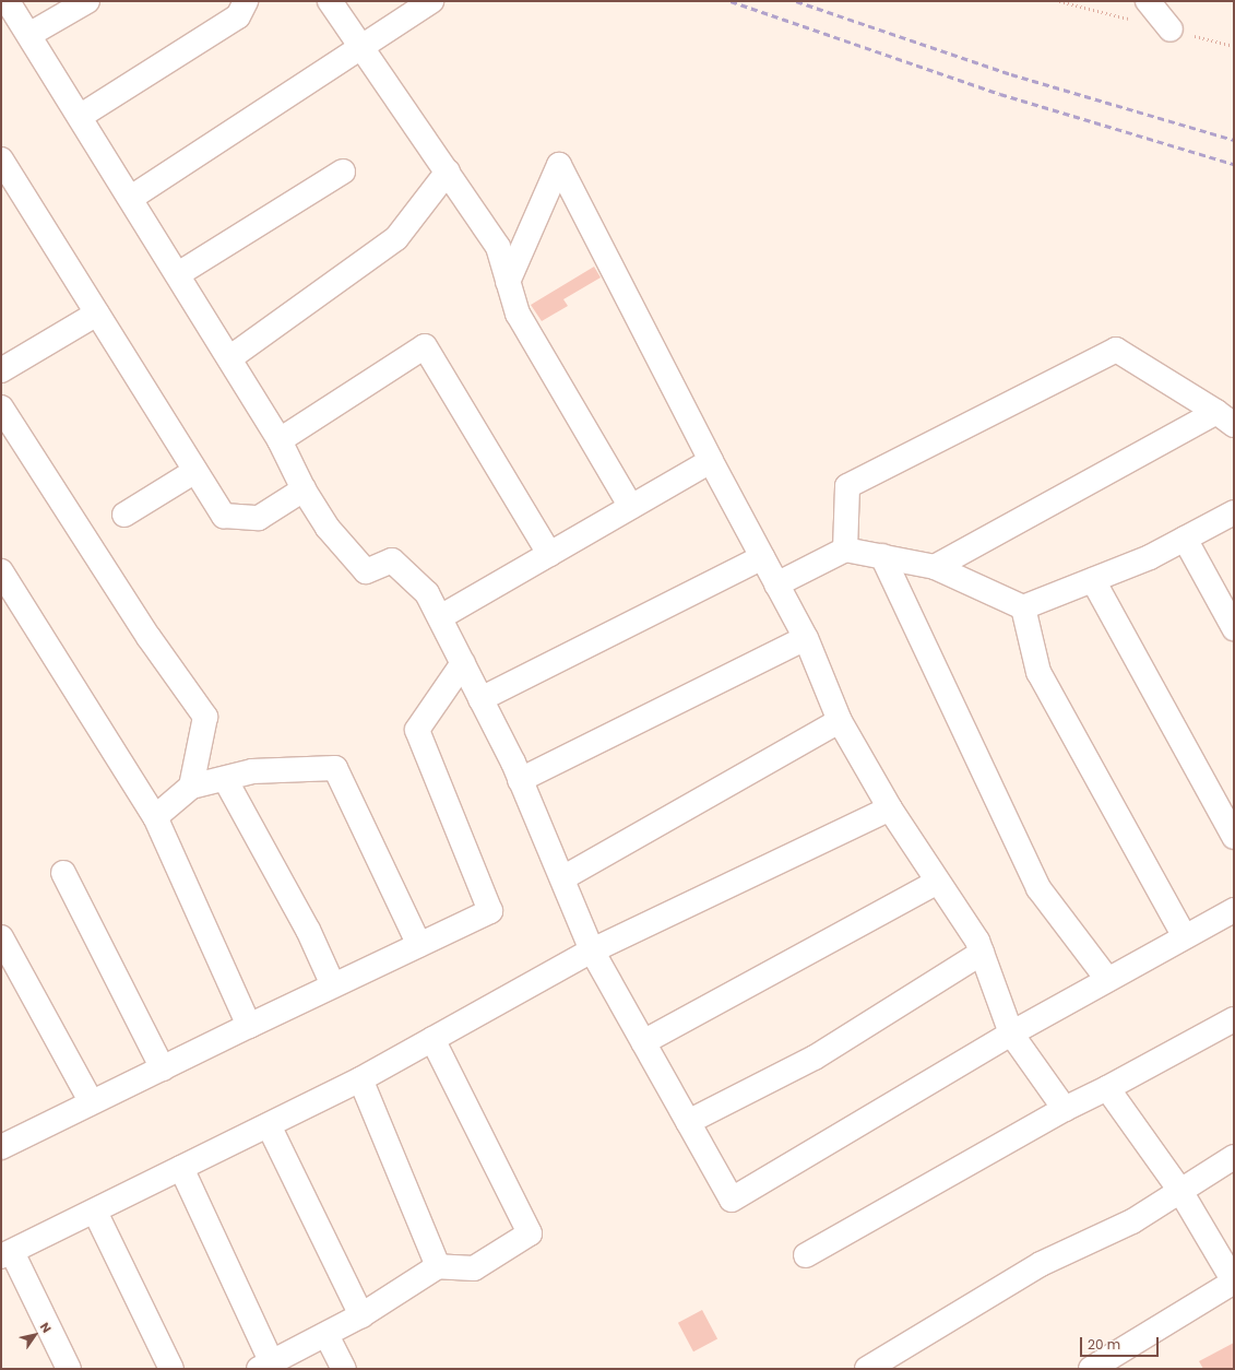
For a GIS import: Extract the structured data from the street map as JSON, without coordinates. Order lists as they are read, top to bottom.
{
  "scale_bar": "20 m",
  "north": "top right"
}
